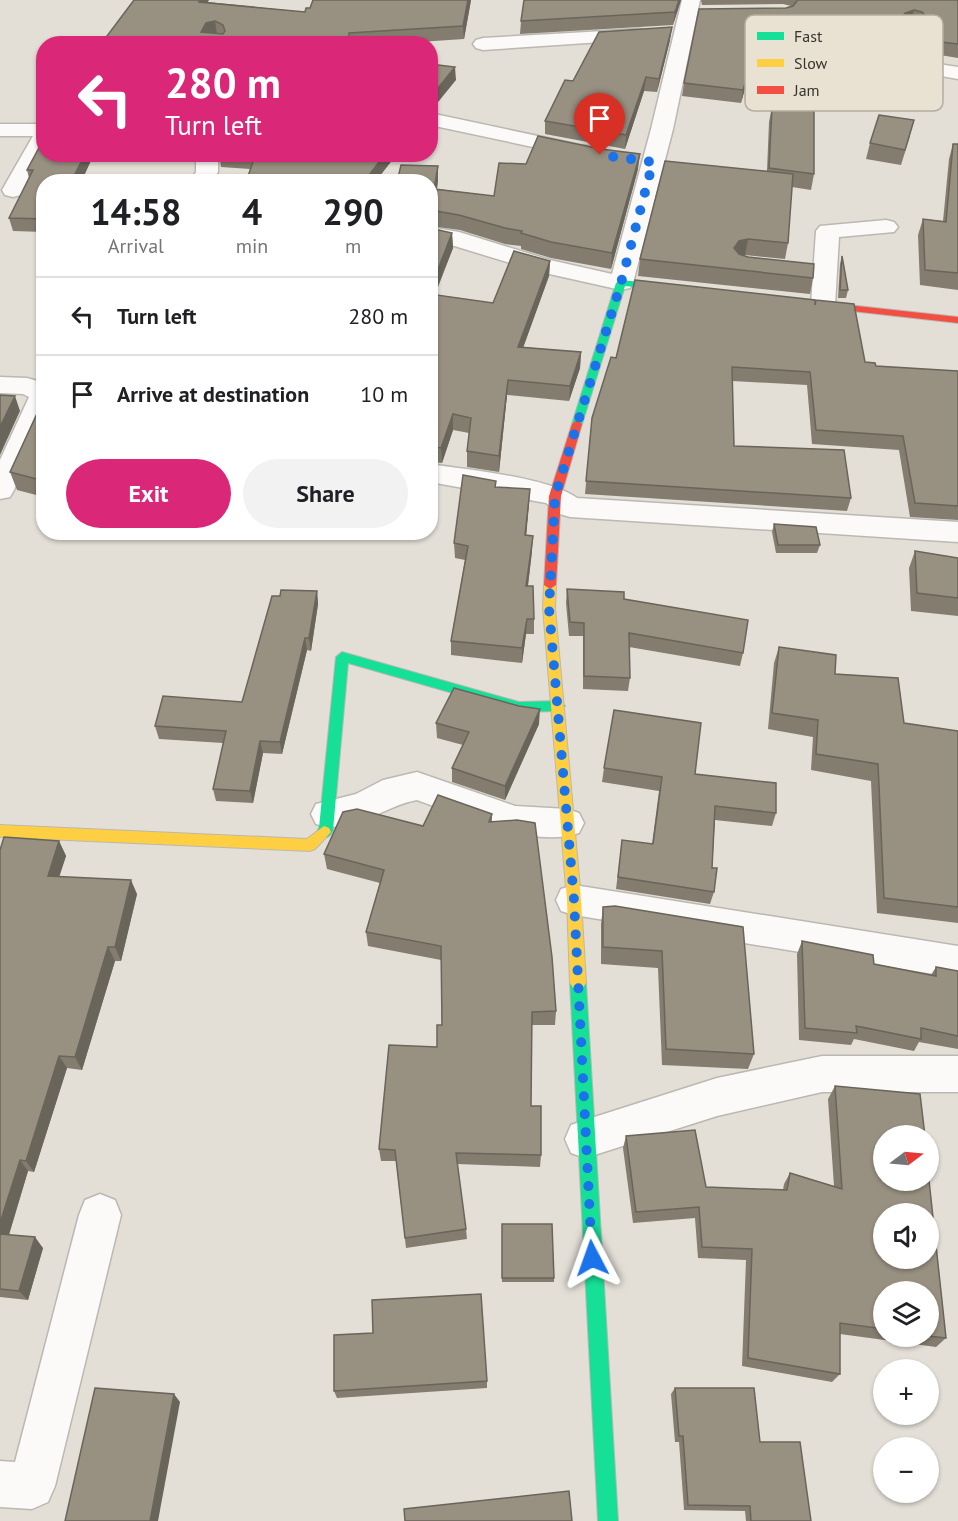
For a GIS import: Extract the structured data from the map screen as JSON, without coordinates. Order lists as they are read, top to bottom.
{
  "legend": ["Fast", "Slow", "Jam"],
  "north": "right",
  "page": {
    "turn": ["280 m", "Turn left"],
    "eta": [
      "14:58",
      "Arrival",
      "4",
      "min",
      "290",
      "m"
    ],
    "list": [
      {
        "name": "Turn left",
        "value": "280 m"
      },
      {
        "name": "Arrive at destination",
        "value": "10 m"
      }
    ],
    "buttons": ["Exit", "Share"],
    "map_buttons": ["+", "−"]
  }
}
